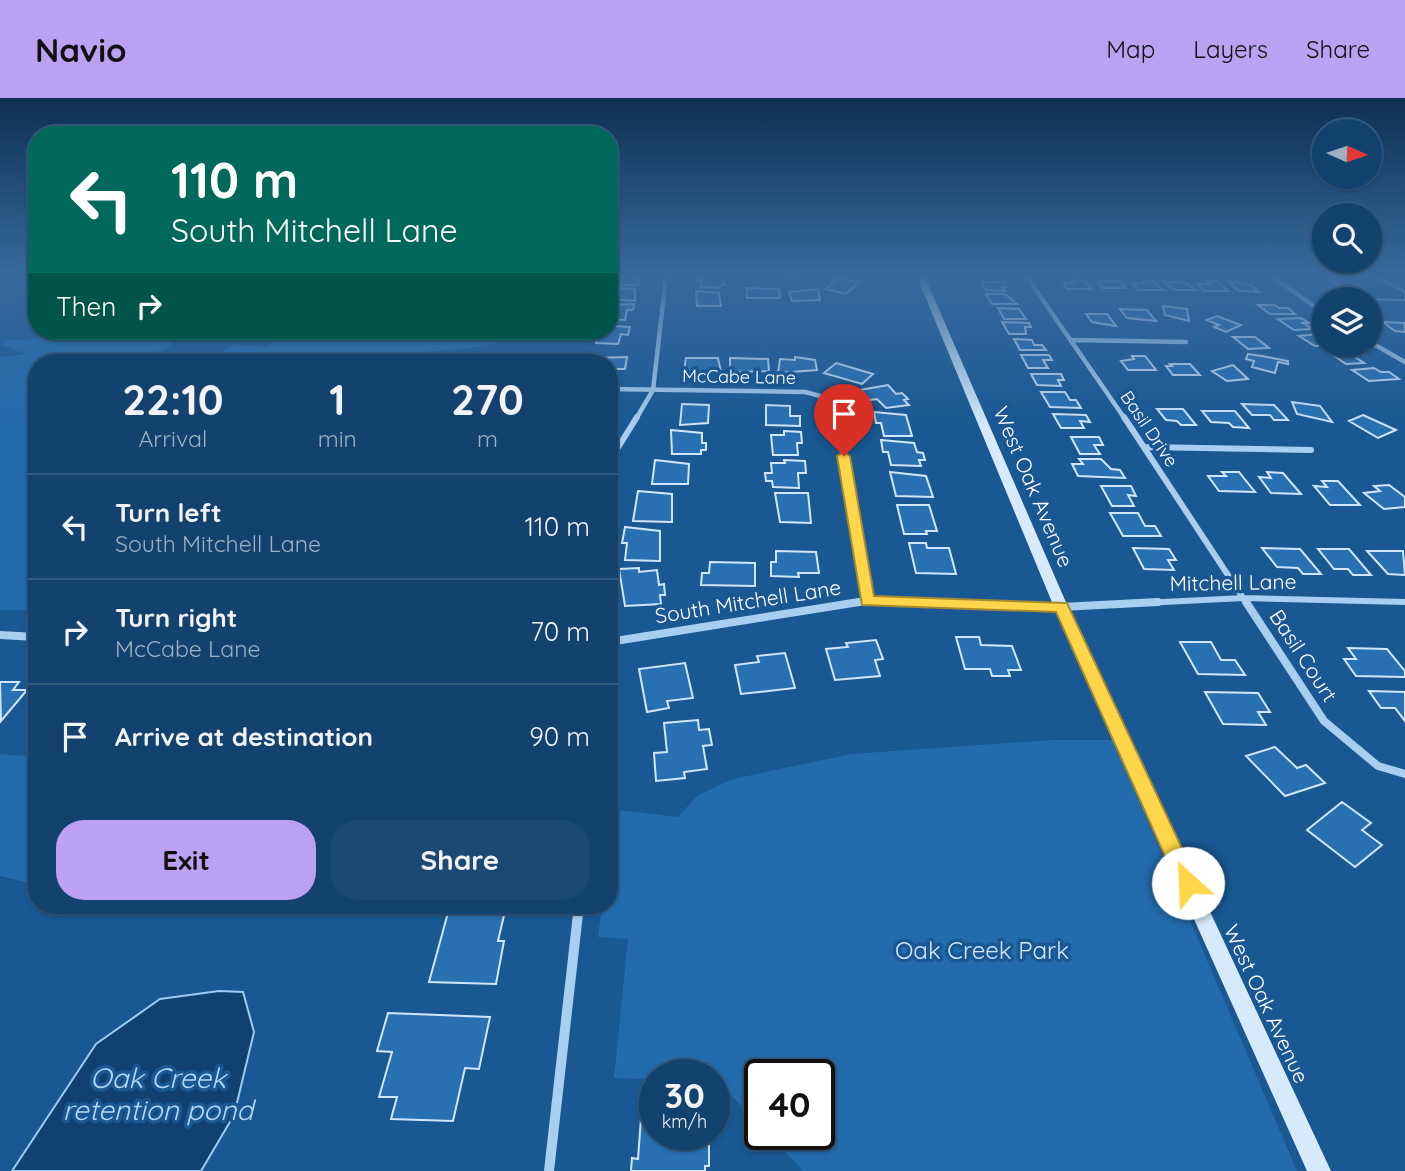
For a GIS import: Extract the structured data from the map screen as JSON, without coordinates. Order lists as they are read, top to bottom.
{
  "streets": {
    "street": [
      "McCabe Lane",
      "Basil Drive",
      "West Oak Avenue",
      "Mitchell Lane",
      "South Mitchell Lane",
      "Basil Court"
    ]
  },
  "crossings": [
    ["McCabe Lane", "South Mitchell Lane"],
    ["Basil Drive", "Mitchell Lane"],
    ["Basil Drive", "Basil Court"],
    ["West Oak Avenue", "Mitchell Lane"],
    ["West Oak Avenue", "South Mitchell Lane"],
    ["Mitchell Lane", "South Mitchell Lane"],
    ["Mitchell Lane", "Basil Court"]
  ],
  "water": ["Oak Creek retention pond"],
  "parks": ["Oak Creek Park"],
  "north": "right",
  "page": {
    "header": "Navio",
    "nav": ["Map", "Layers", "Share"],
    "turn": ["110 m", "South Mitchell Lane"],
    "then": "Then",
    "eta": [
      "22:10",
      "Arrival",
      "1",
      "min",
      "270",
      "m"
    ],
    "list": [
      {
        "name": "Turn left",
        "note": "South Mitchell Lane",
        "value": "110 m"
      },
      {
        "name": "Turn right",
        "note": "McCabe Lane",
        "value": "70 m"
      },
      {
        "name": "Arrive at destination",
        "value": "90 m"
      }
    ],
    "buttons": ["Exit", "Share"],
    "speed": "30 km/h",
    "limit": "40"
  }
}
